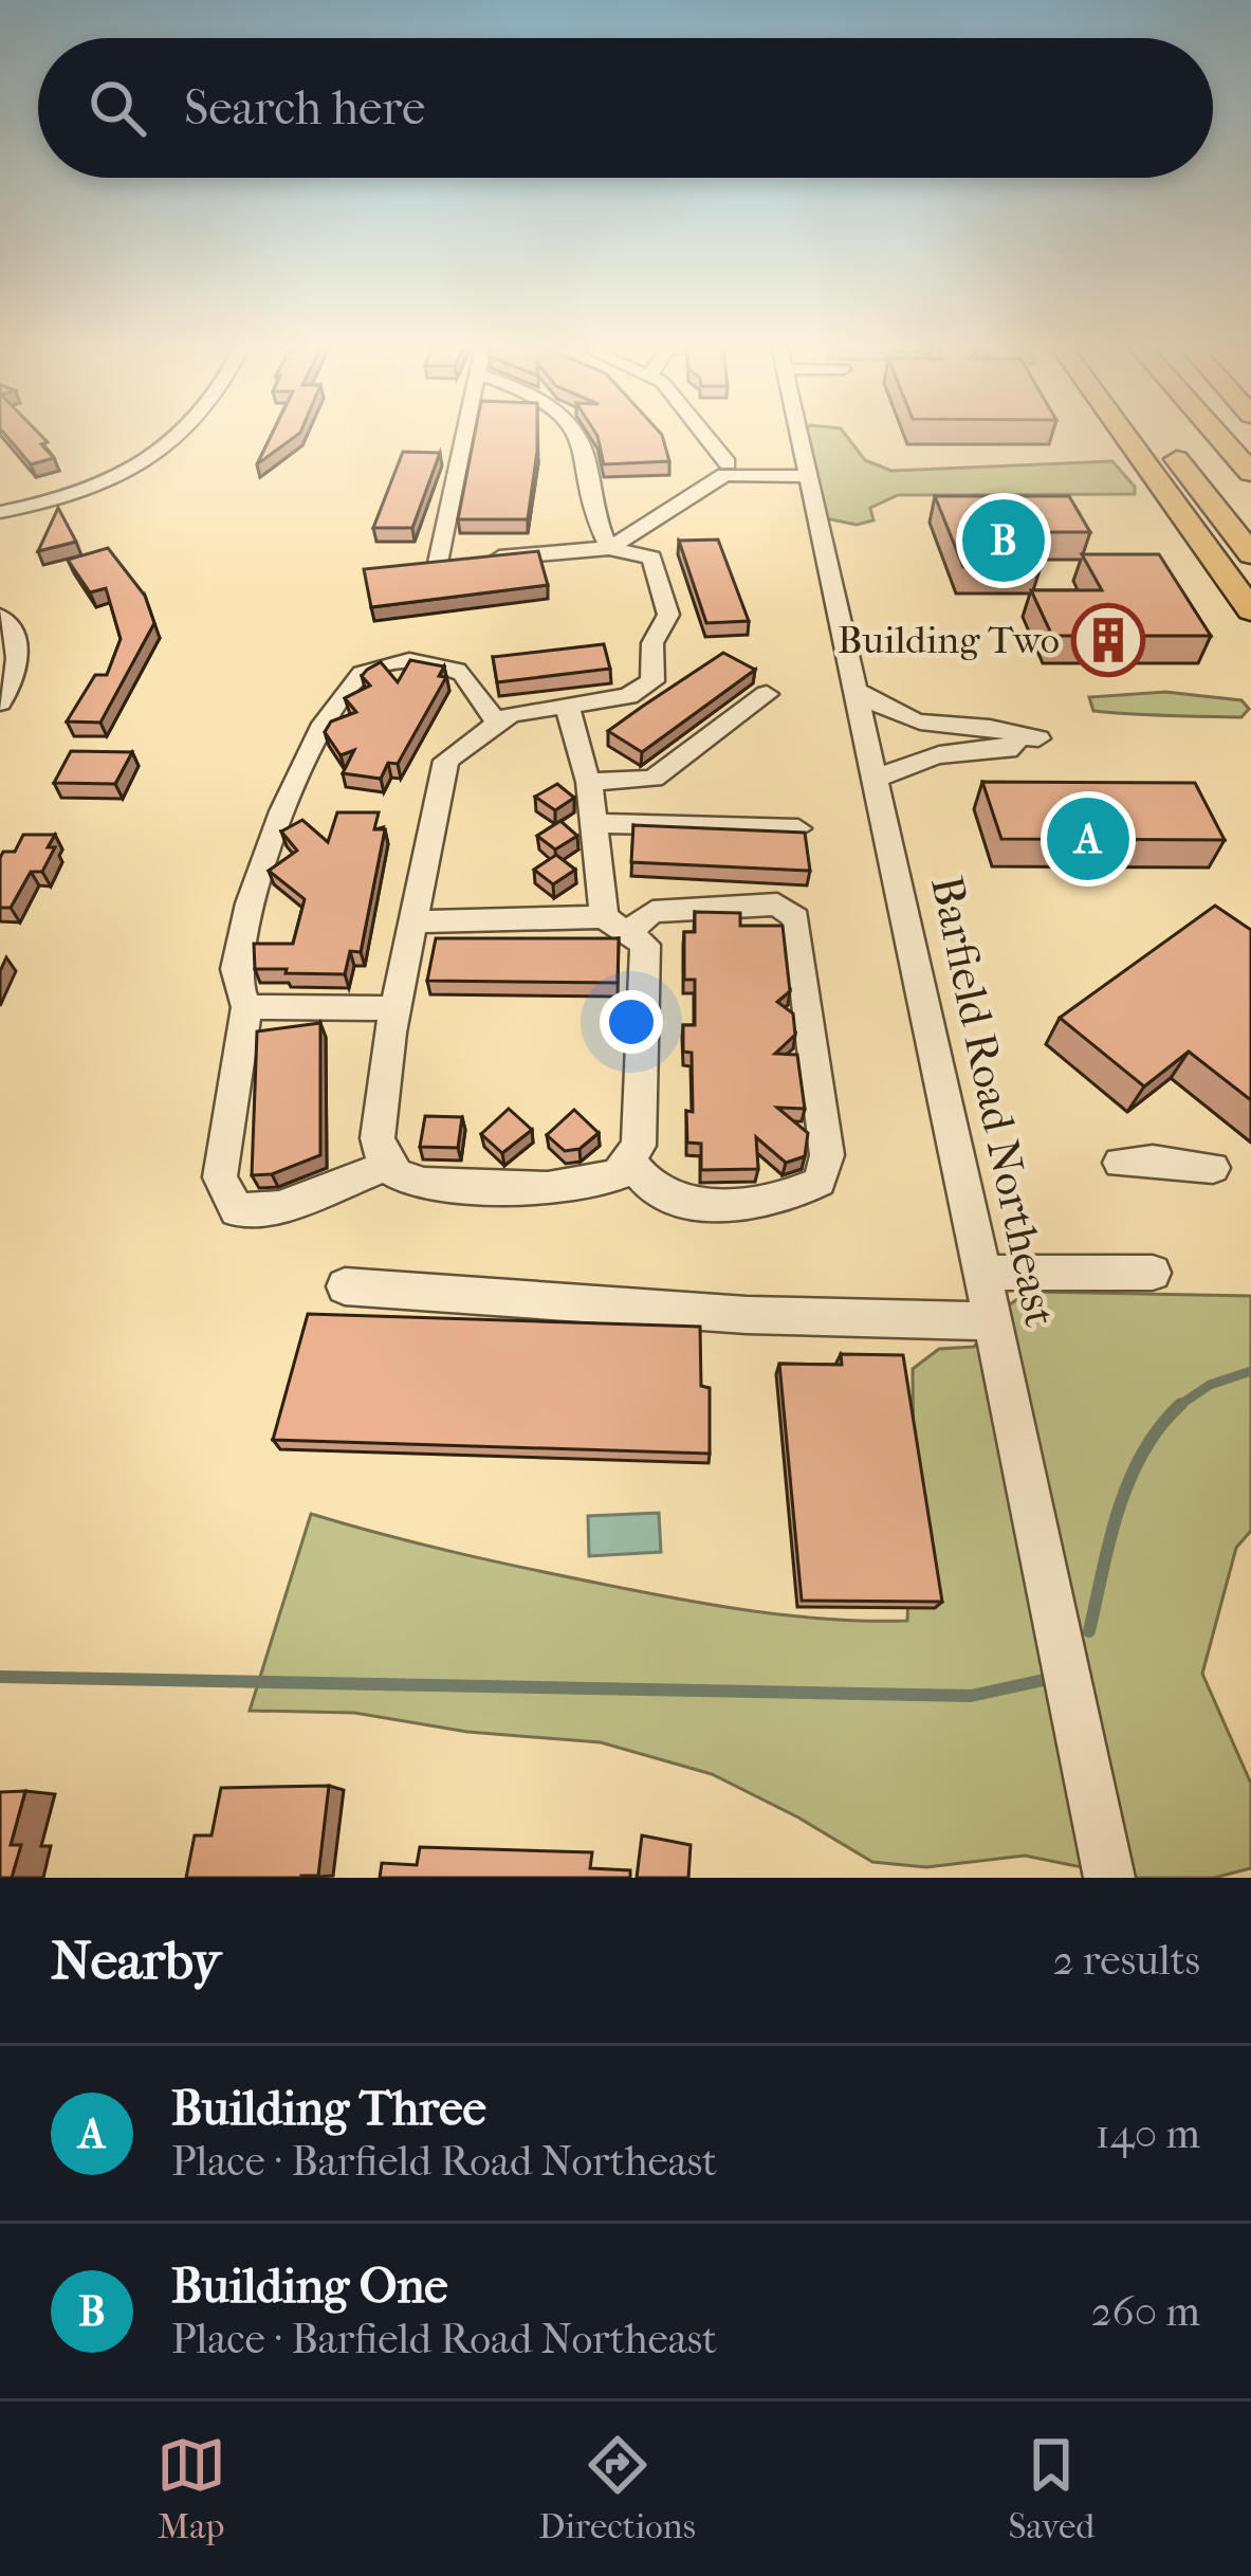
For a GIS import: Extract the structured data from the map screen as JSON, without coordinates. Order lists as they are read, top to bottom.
{
  "streets": {
    "street": ["Barfield Road Northeast"]
  },
  "places": {
    "building": ["Building Two"]
  },
  "page": {
    "search": "Search here",
    "pins": ["B", "A"],
    "heading": ["Nearby", "2 results"],
    "list": [
      {
        "mark": "A",
        "name": "Building Three",
        "note": "Place · Barfield Road Northeast",
        "value": "140 m"
      },
      {
        "mark": "B",
        "name": "Building One",
        "note": "Place · Barfield Road Northeast",
        "value": "260 m"
      }
    ],
    "nav": ["Map", "Directions", "Saved"]
  }
}
